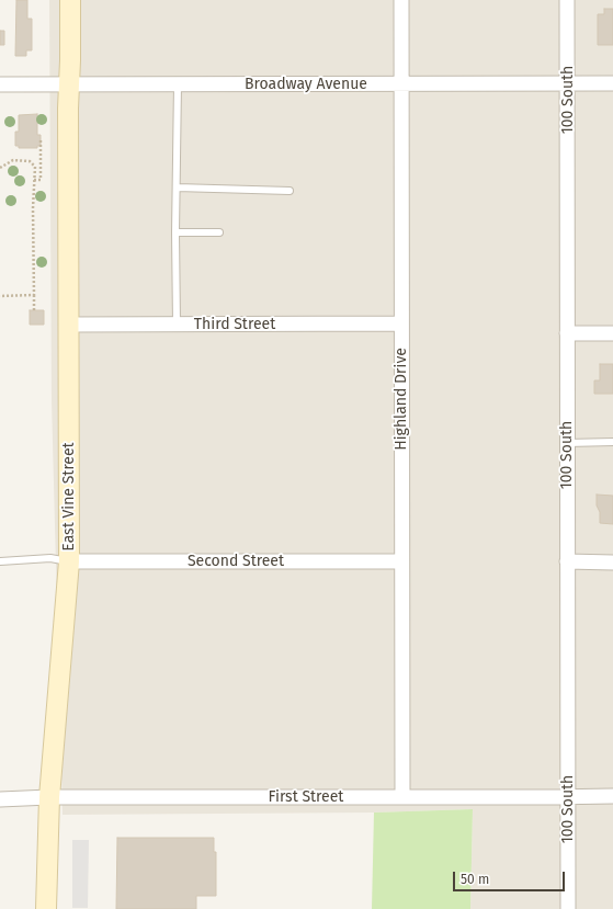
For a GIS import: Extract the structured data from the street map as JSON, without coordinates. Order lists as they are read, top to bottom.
{
  "streets": {
    "street": [
      "Broadway Avenue",
      "100 South",
      "Third Street",
      "Highland Drive",
      "East Vine Street",
      "Second Street",
      "First Street"
    ]
  },
  "crossings": [
    ["Broadway Avenue", "100 South"],
    ["Broadway Avenue", "Highland Drive"],
    ["Broadway Avenue", "East Vine Street"],
    ["100 South", "First Street"],
    ["Third Street", "Highland Drive"],
    ["Third Street", "East Vine Street"],
    ["Highland Drive", "Second Street"],
    ["Highland Drive", "First Street"],
    ["East Vine Street", "Second Street"],
    ["East Vine Street", "First Street"]
  ],
  "scale_bar": "50 m"
}
